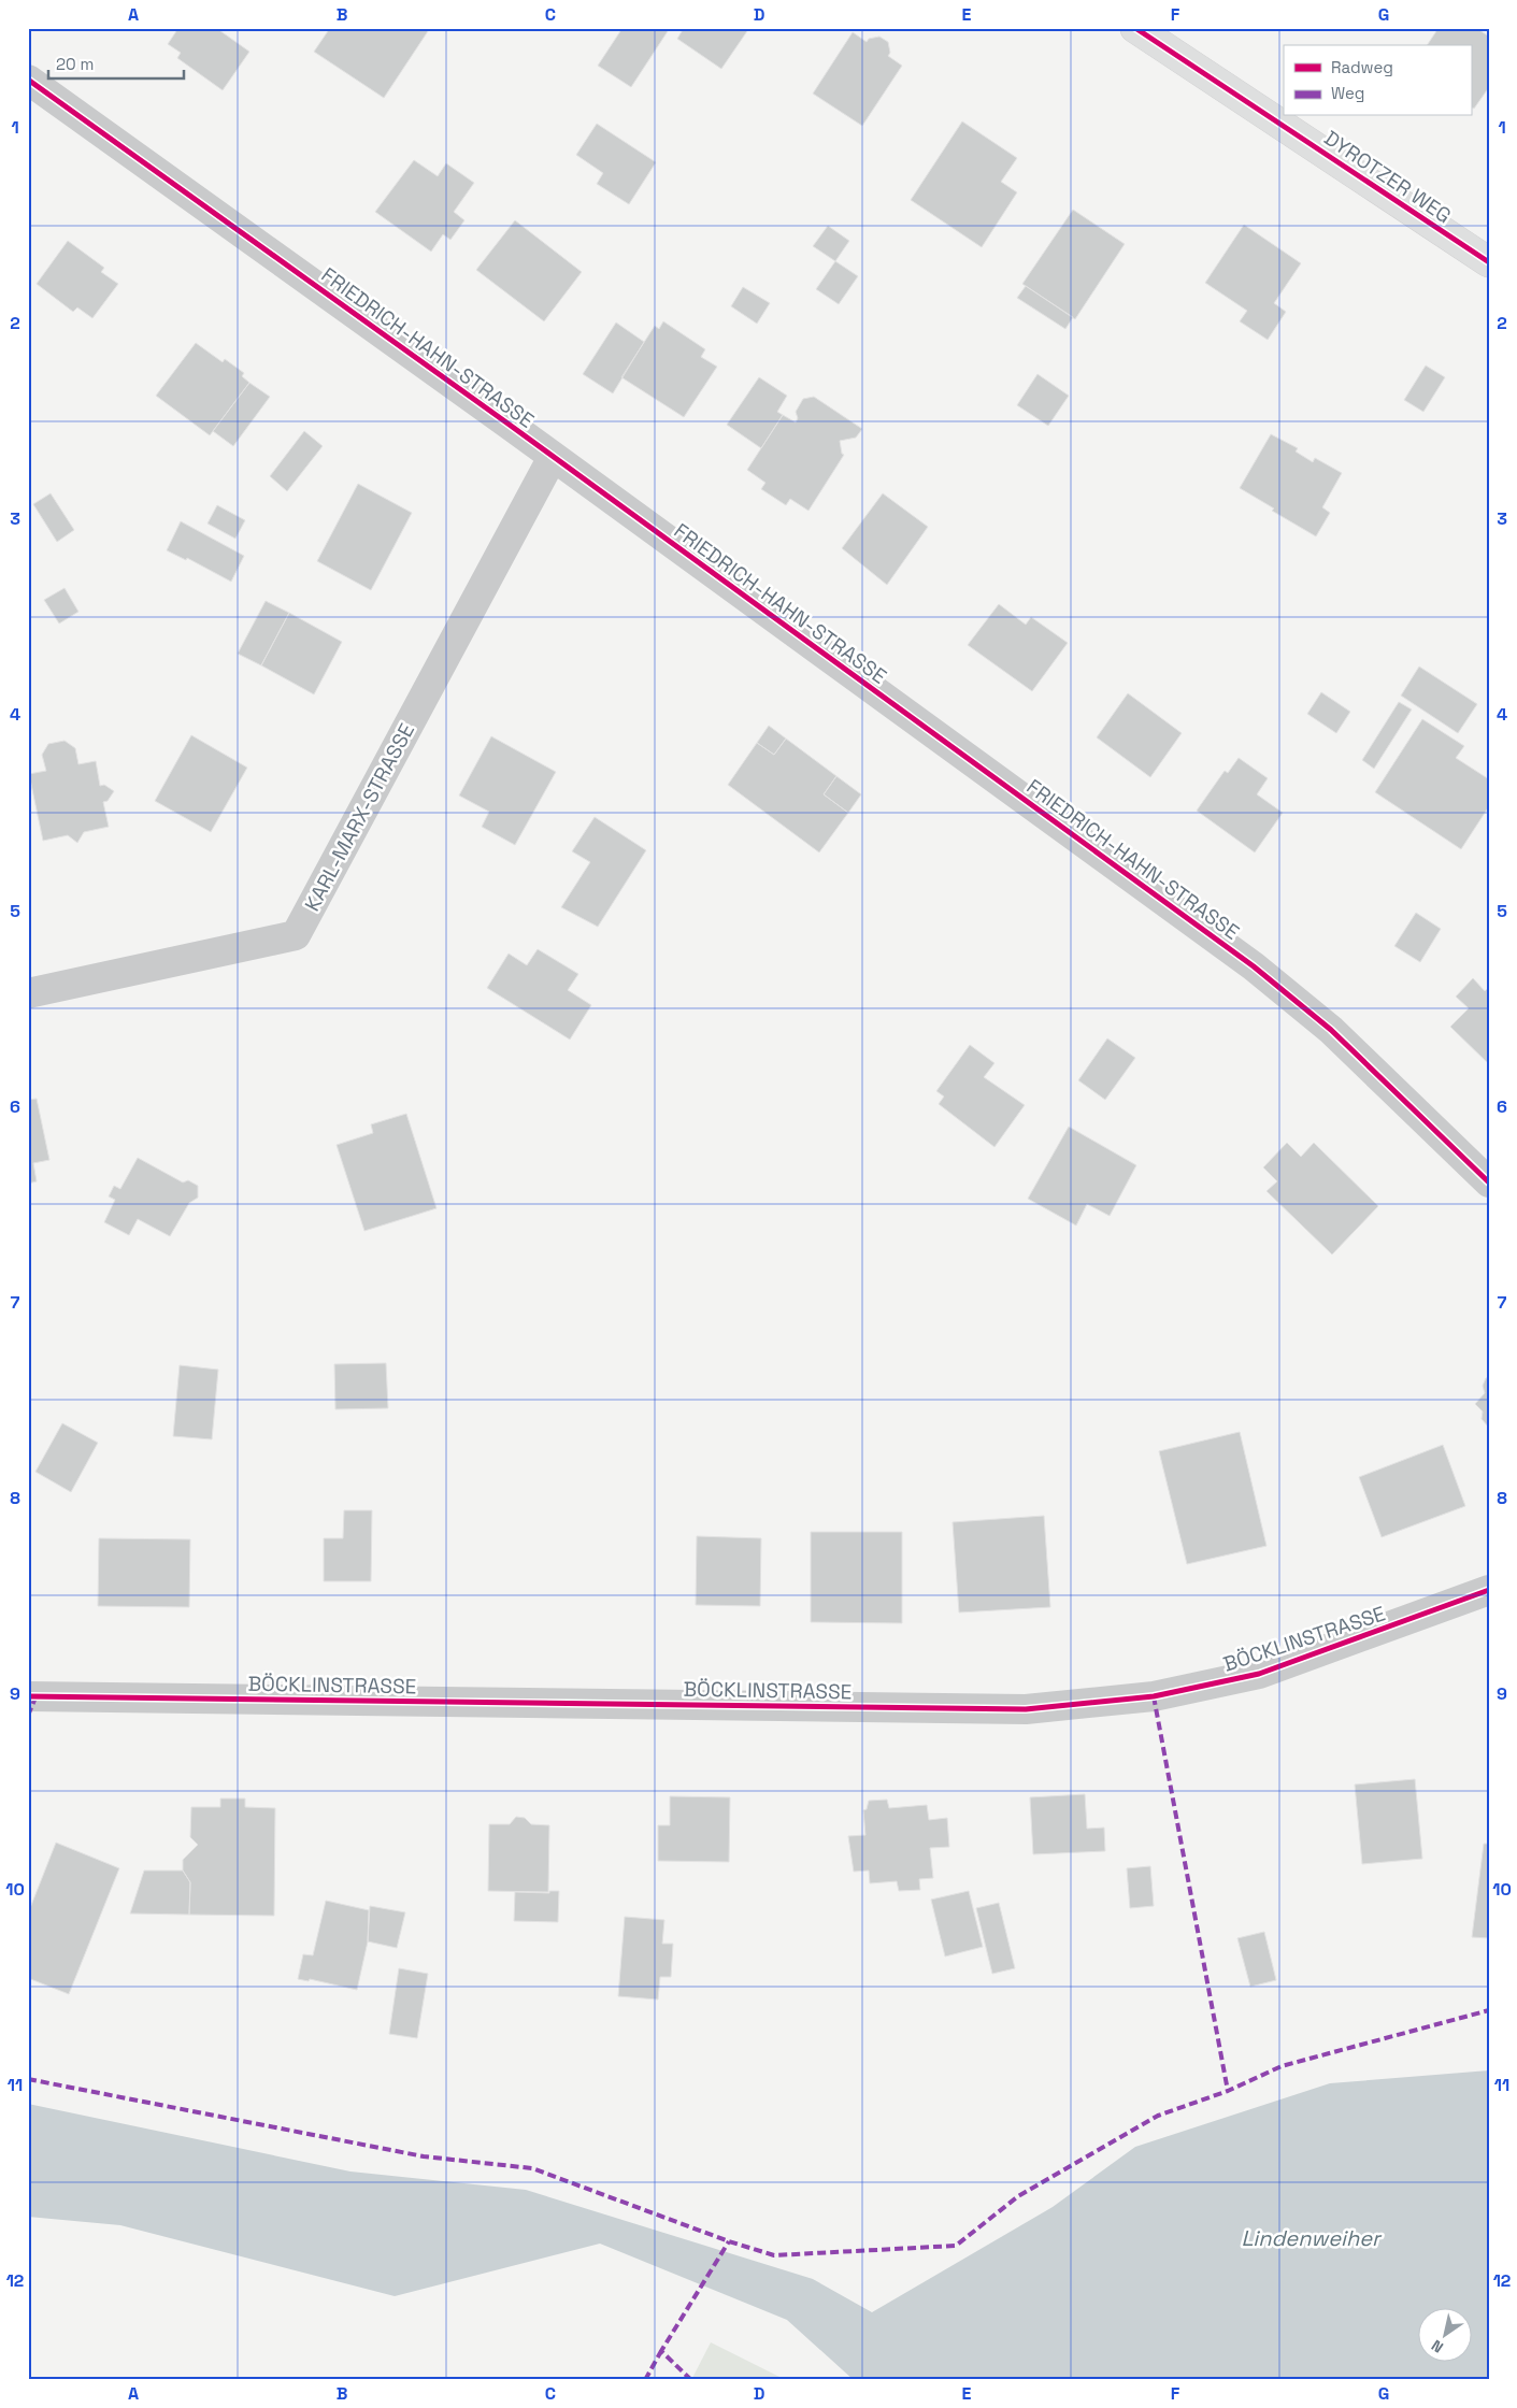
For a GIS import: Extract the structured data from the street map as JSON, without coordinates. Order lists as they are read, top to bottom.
{
  "streets": {
    "street": [
      "DYROTZER WEG",
      "FRIEDRICH-HAHN-STRASSE",
      "KARL-MARX-STRASSE",
      "BÖCKLINSTRASSE"
    ]
  },
  "crossings": [
    ["FRIEDRICH-HAHN-STRASSE", "KARL-MARX-STRASSE"]
  ],
  "water": ["Lindenweiher"],
  "legend": ["Radweg", "Weg"],
  "scale_bar": "20 m",
  "north": "bottom left",
  "grid": {
    "columns": [
      "A",
      "B",
      "C",
      "D",
      "E",
      "F",
      "G"
    ],
    "rows": [
      "1",
      "2",
      "3",
      "4",
      "5",
      "6",
      "7",
      "8",
      "9",
      "10",
      "11",
      "12"
    ]
  }
}
